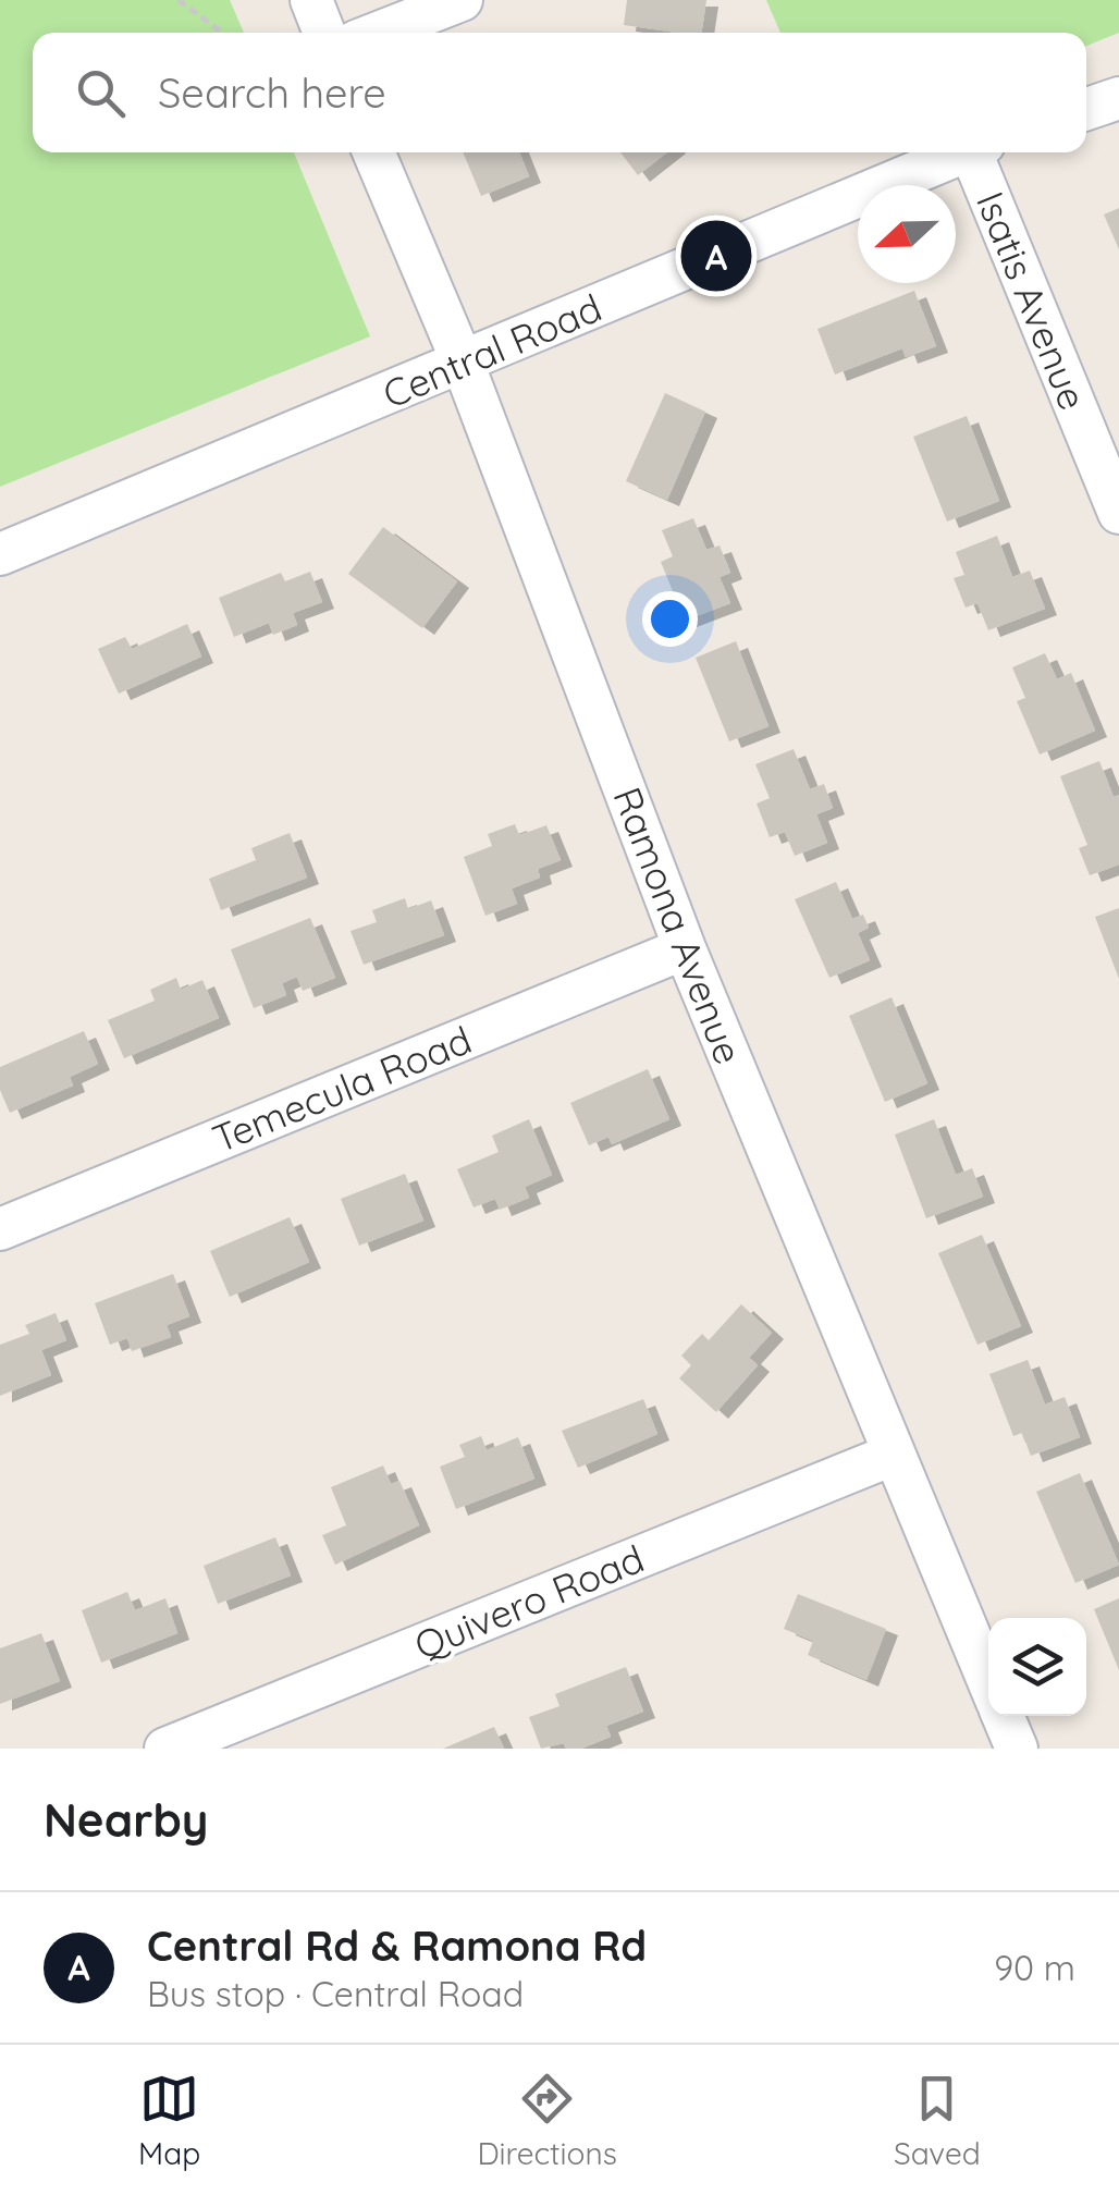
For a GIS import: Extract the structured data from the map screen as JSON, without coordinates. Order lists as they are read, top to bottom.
{
  "streets": {
    "street": [
      "Isatis Avenue",
      "Central Road",
      "Ramona Avenue",
      "Temecula Road",
      "Quivero Road"
    ]
  },
  "crossings": [
    ["Central Road", "Ramona Avenue"],
    ["Ramona Avenue", "Temecula Road"],
    ["Ramona Avenue", "Quivero Road"]
  ],
  "north": "left",
  "page": {
    "search": "Search here",
    "pins": "A",
    "heading": "Nearby",
    "list": [
      {
        "mark": "A",
        "name": "Central Rd & Ramona Rd",
        "note": "Bus stop · Central Road",
        "value": "90 m"
      }
    ],
    "nav": ["Map", "Directions", "Saved"]
  }
}
